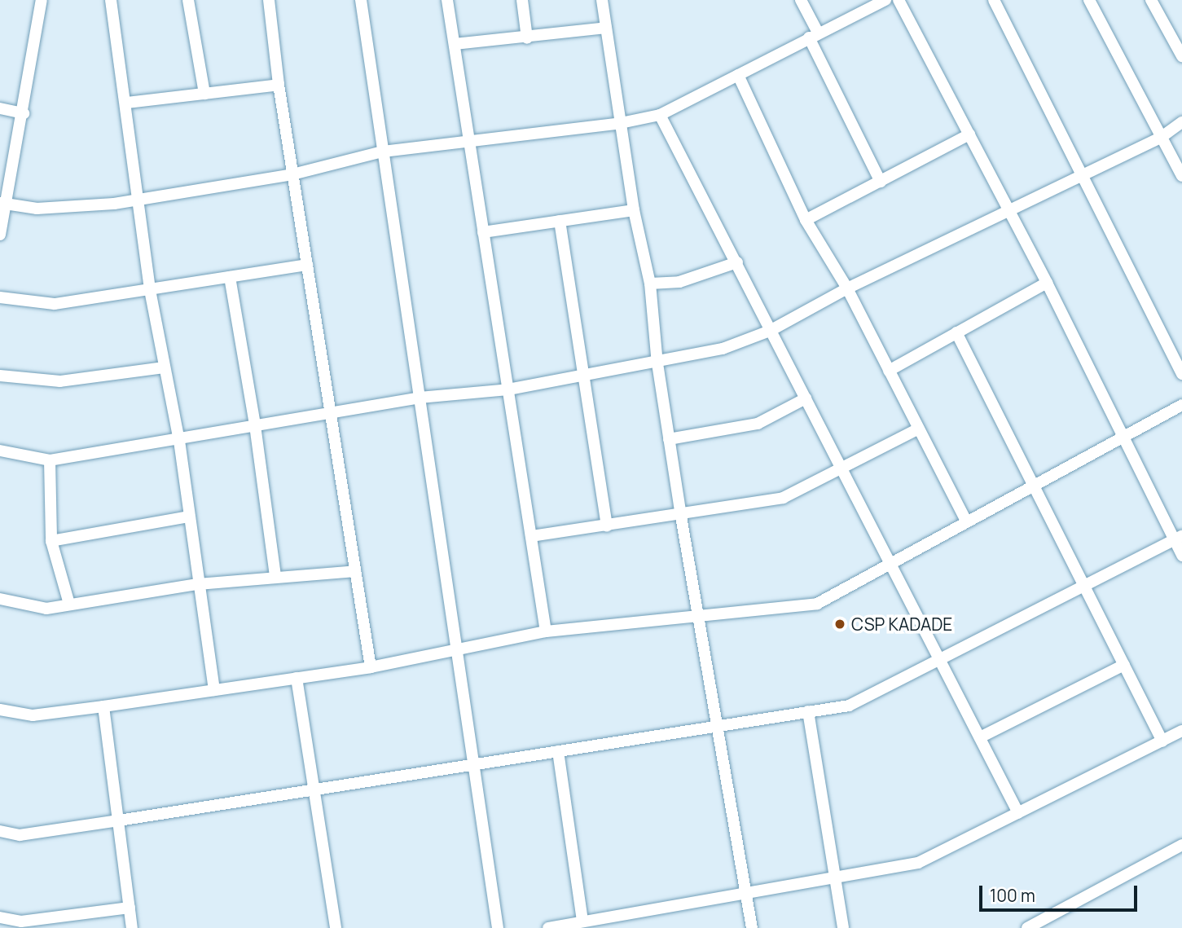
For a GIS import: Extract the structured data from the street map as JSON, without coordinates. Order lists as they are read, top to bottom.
{
  "places": ["CSP KADADE"],
  "scale_bar": "100 m"
}
